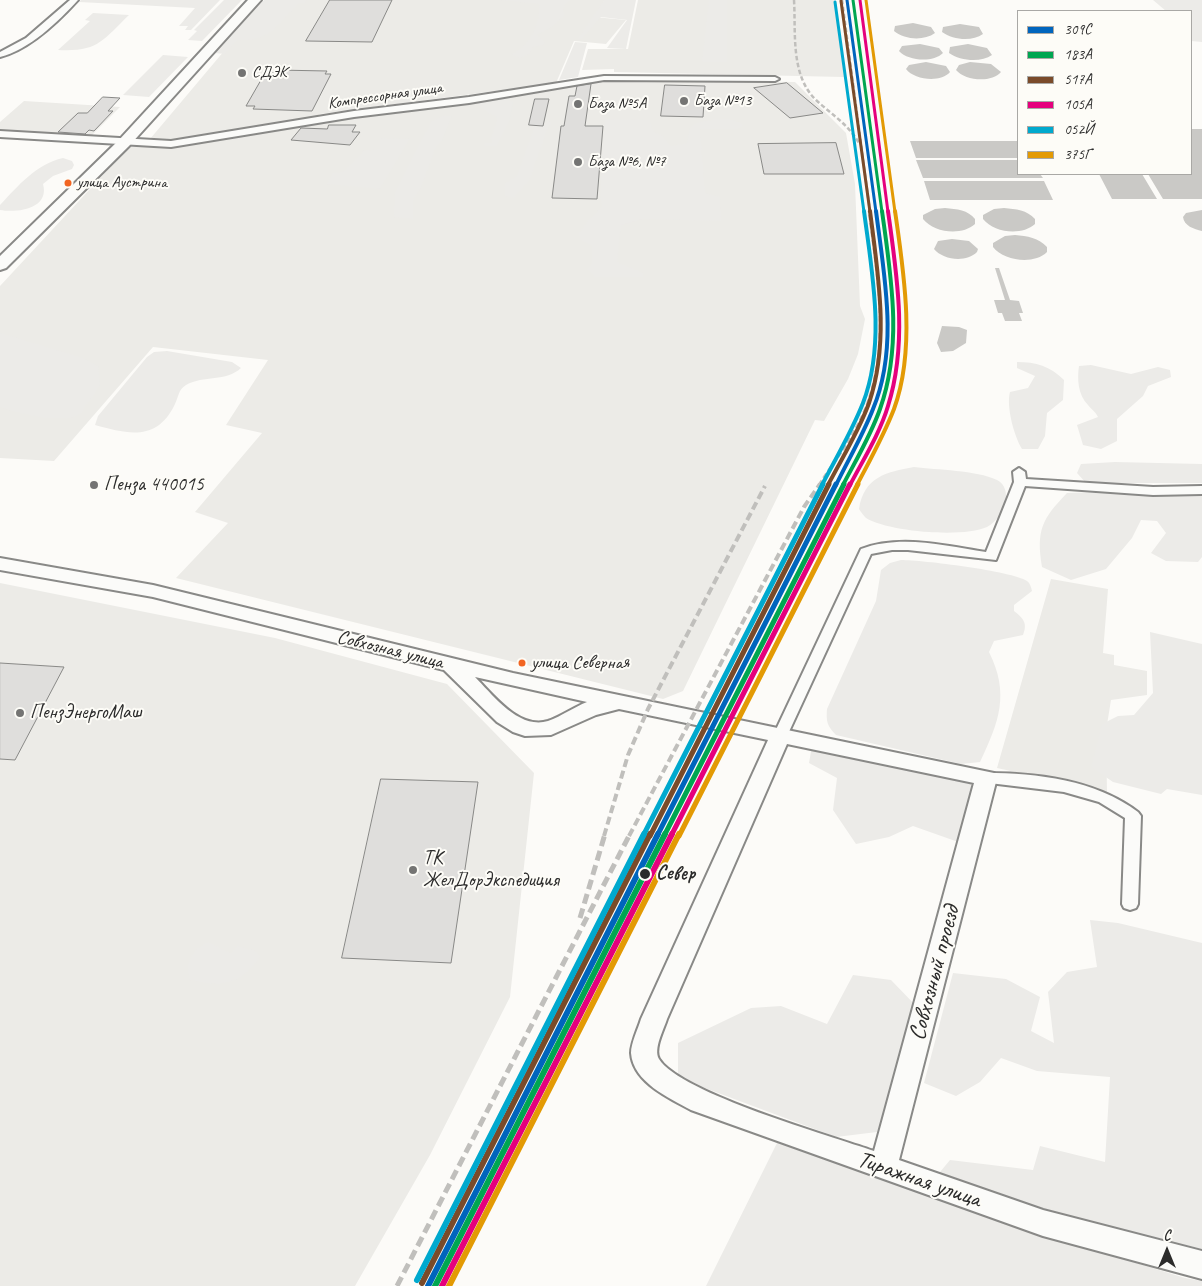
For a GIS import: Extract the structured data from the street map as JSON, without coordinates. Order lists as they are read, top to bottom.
{
  "streets": {
    "main road": ["Совхозная улица", "Совхозный проезд", "Тиражная улица"],
    "street": ["Компрессорная улица"]
  },
  "crossings": [
    ["Совхозная улица", "Совхозный проезд"],
    ["Совхозная улица", "Тиражная улица"],
    ["Совхозный проезд", "Тиражная улица"]
  ],
  "places": [
    "СДЭК",
    "База №13",
    "База №5А",
    "База №6, №7",
    "улица Аустрина",
    "Пенза 440015",
    "улица Северная",
    "ПензЭнергоМаш",
    "ТК ЖелДорЭкспедиция",
    "Север"
  ],
  "lines": [
    "transit line 309С",
    "transit line 183А",
    "transit line 105А",
    "transit line 375Г",
    "transit line 517А",
    "transit line 052Й"
  ],
  "legend": [
    "309С",
    "183А",
    "517А",
    "105А",
    "052Й",
    "375Г"
  ],
  "north": "top"
}
